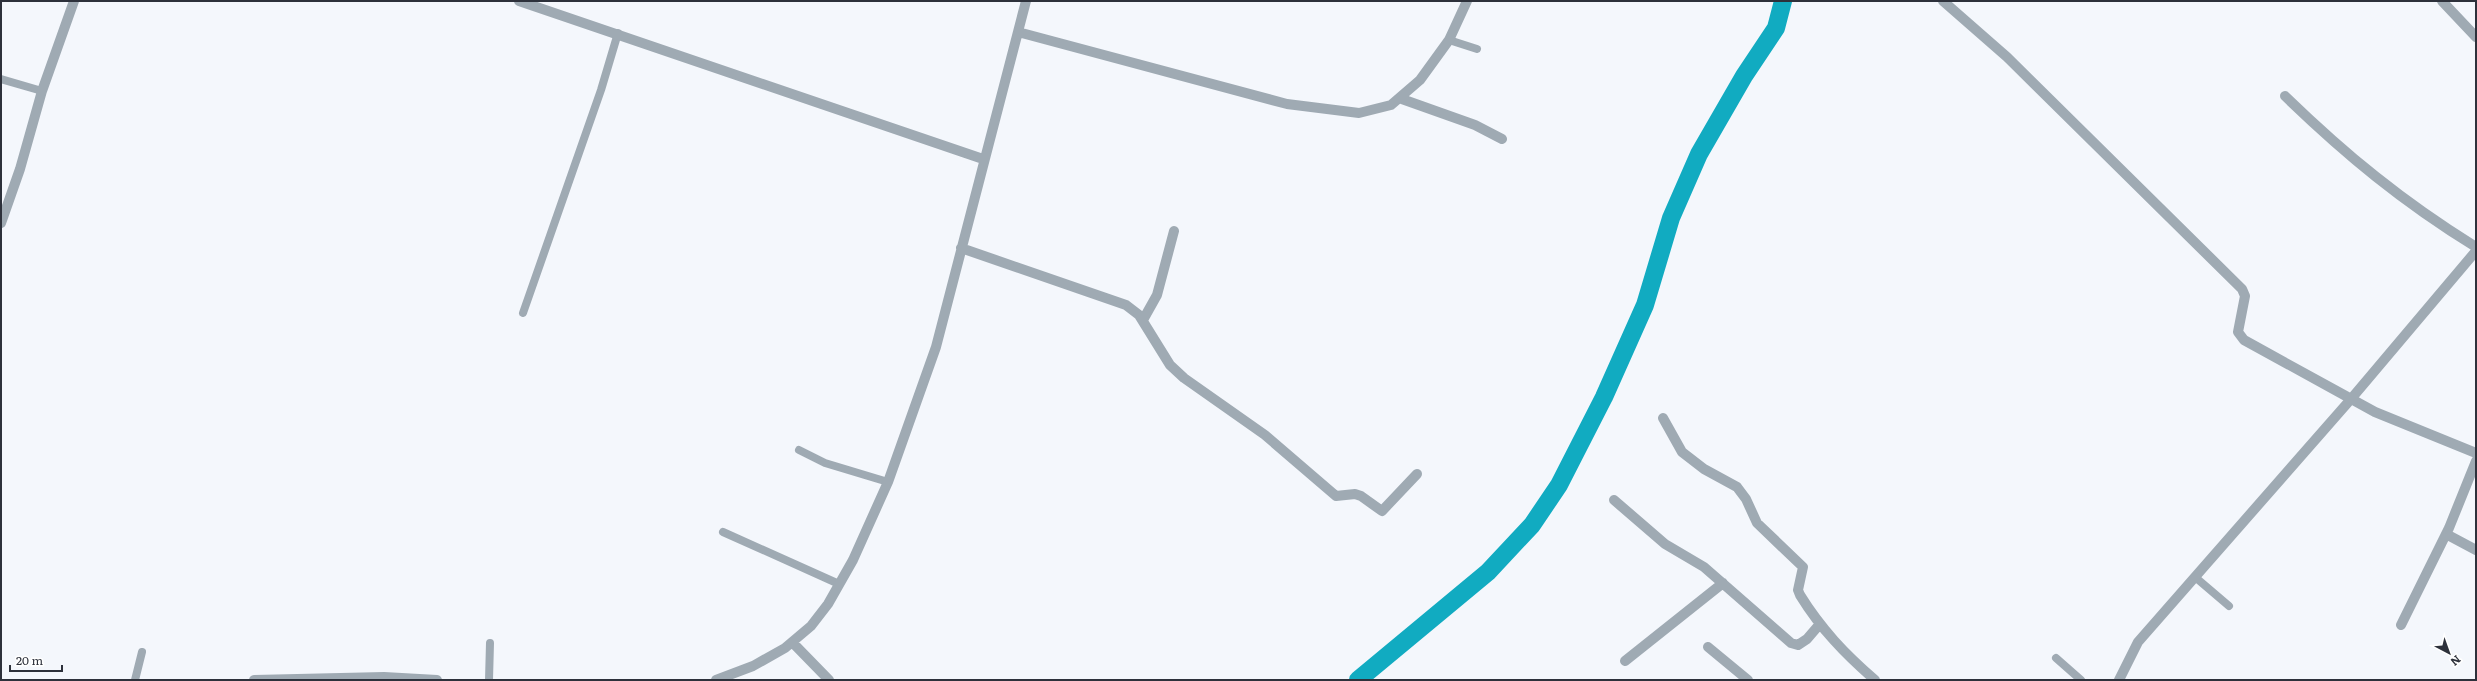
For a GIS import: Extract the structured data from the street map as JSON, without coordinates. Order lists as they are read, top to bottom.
{
  "scale_bar": "20 m",
  "north": "bottom right"
}
